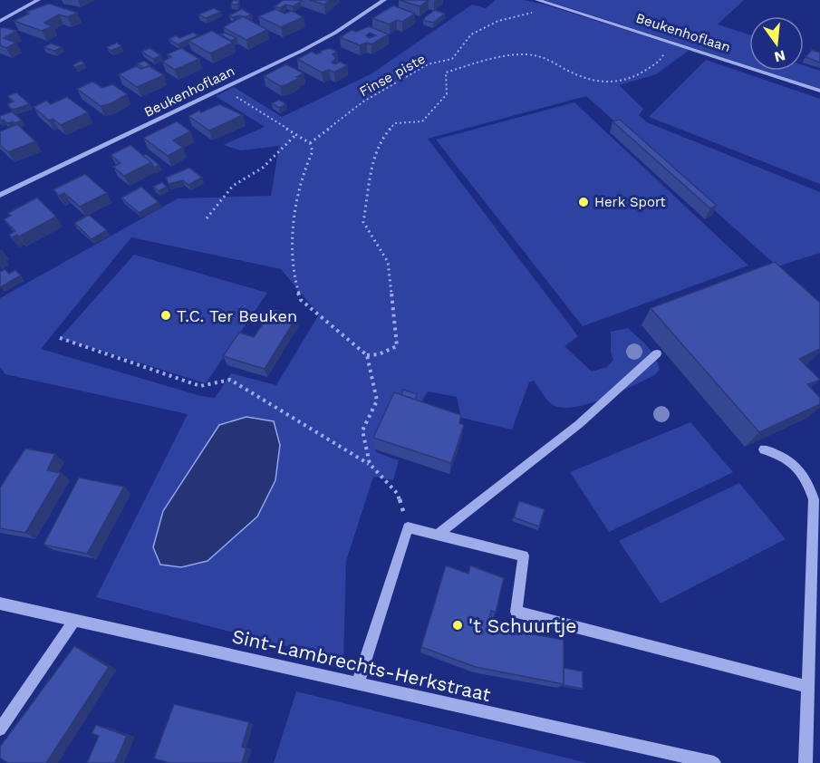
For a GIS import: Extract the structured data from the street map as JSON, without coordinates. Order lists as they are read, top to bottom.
{
  "streets": {
    "street": ["Beukenhoflaan", "Sint-Lambrechts-Herkstraat"],
    "path": ["Finse piste"]
  },
  "places": ["Herk Sport", "T.C. Ter Beuken", "'t Schuurtje"],
  "north": "bottom"
}
